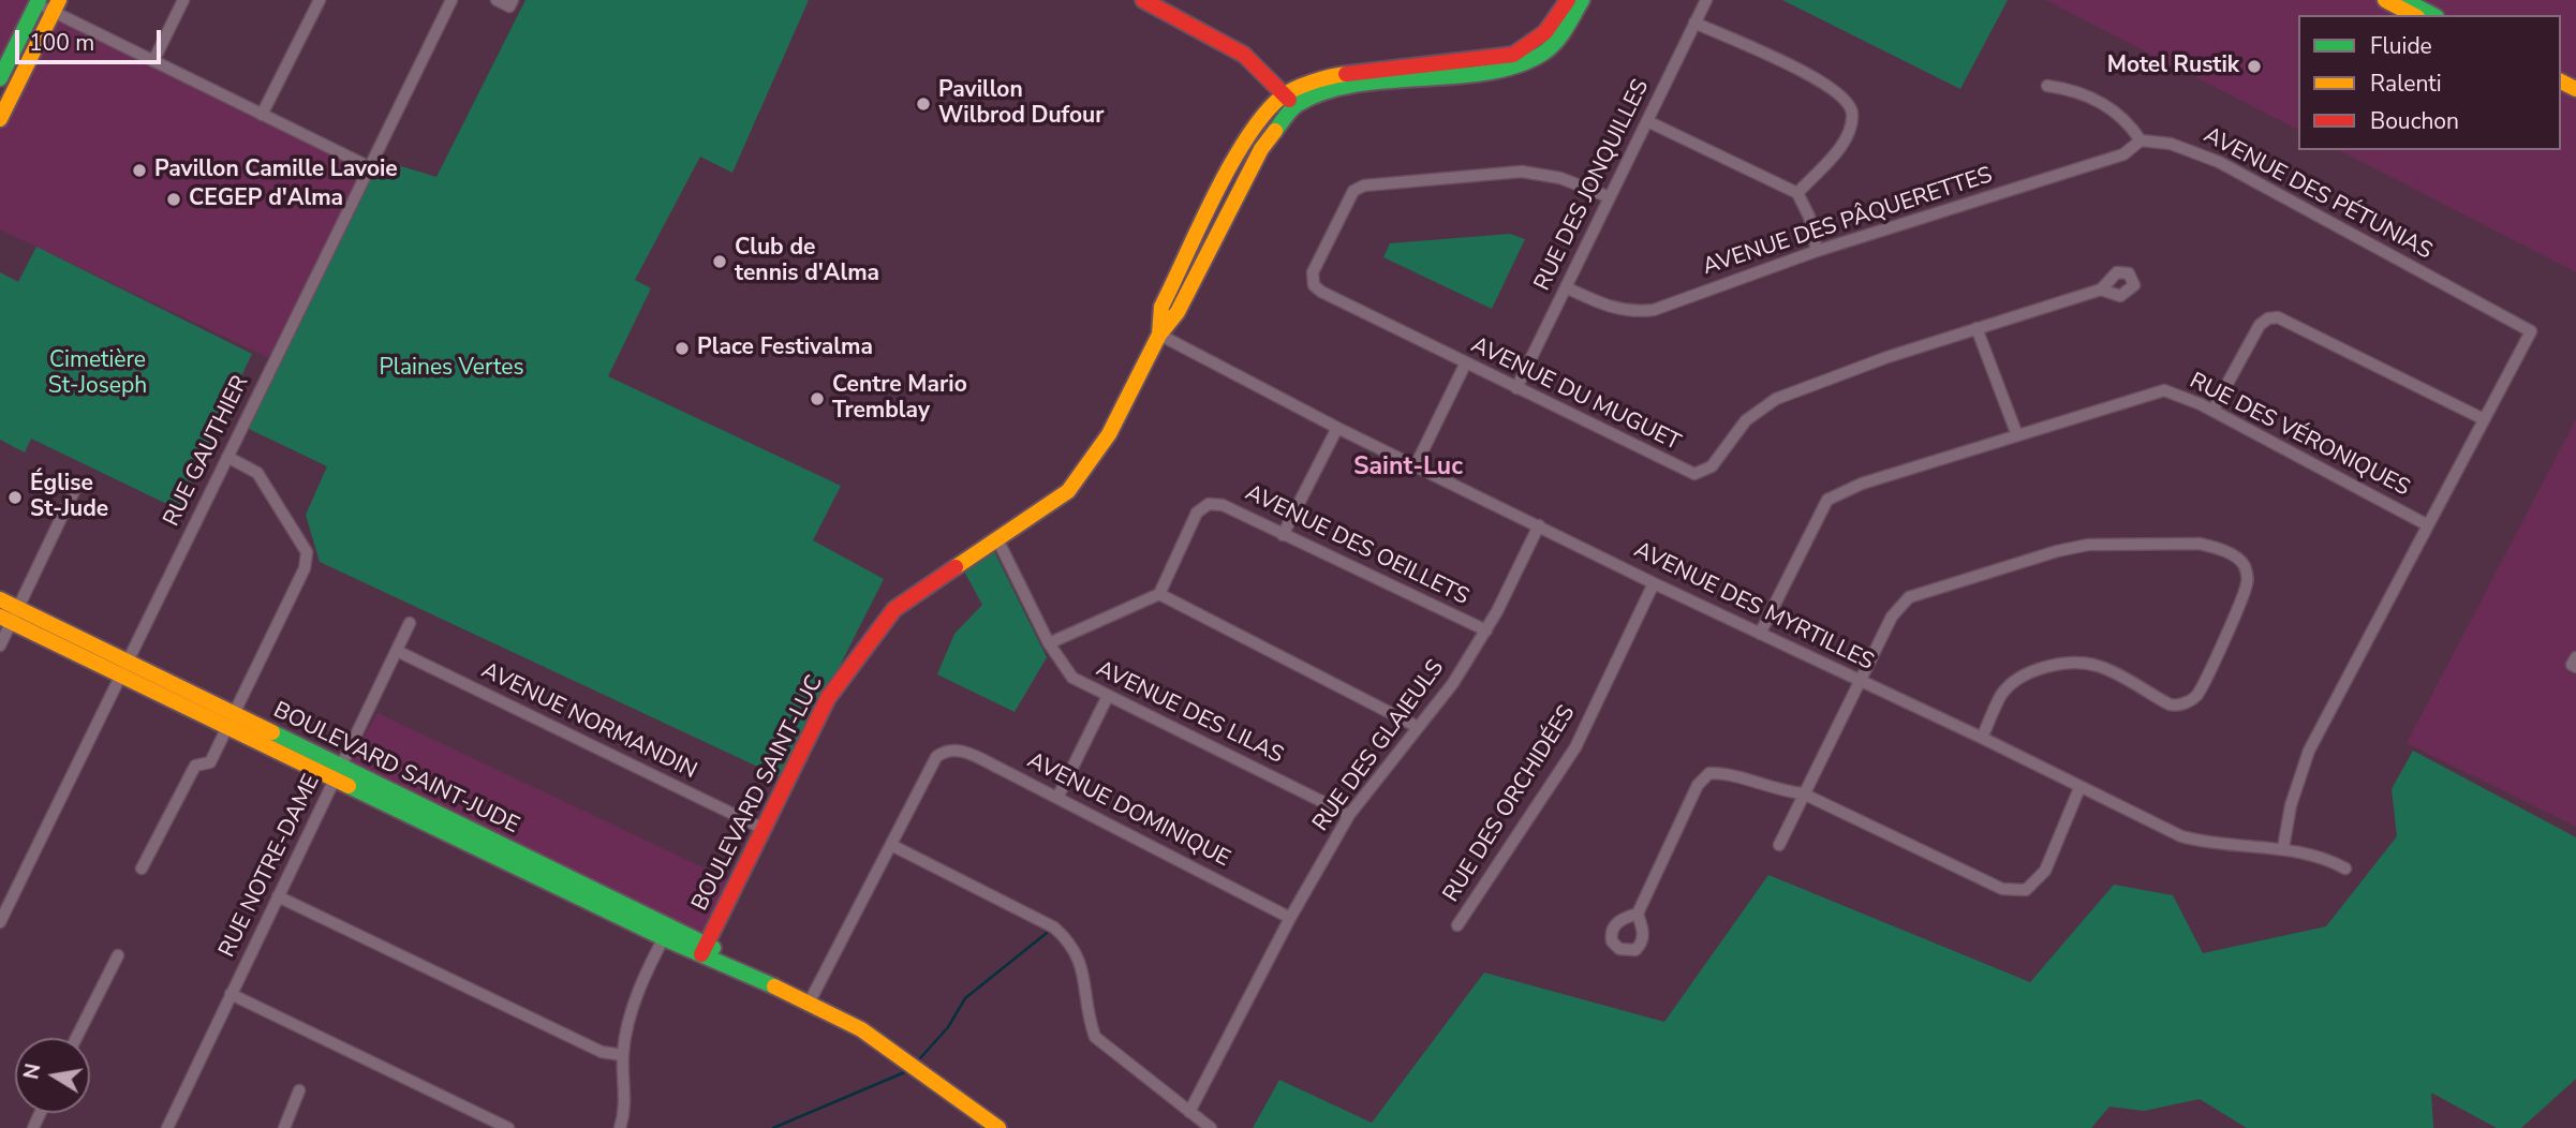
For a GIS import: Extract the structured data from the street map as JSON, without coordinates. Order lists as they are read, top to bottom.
{
  "streets": {
    "street": [
      "RUE DES JONQUILLES",
      "AVENUE DES PÉTUNIAS",
      "AVENUE DES PÂQUERETTES",
      "AVENUE DU MUGUET",
      "RUE DES VÉRONIQUES",
      "RUE GAUTHIER",
      "AVENUE DES OEILLETS",
      "AVENUE DES MYRTILLES",
      "AVENUE DES LILAS",
      "AVENUE NORMANDIN",
      "RUE DES GLAIEULS",
      "BOULEVARD SAINT-JUDE",
      "BOULEVARD SAINT-LUC",
      "RUE DES ORCHIDÉES",
      "AVENUE DOMINIQUE",
      "RUE NOTRE-DAME"
    ]
  },
  "crossings": [
    ["RUE DES JONQUILLES", "AVENUE DES PÂQUERETTES"],
    ["RUE DES JONQUILLES", "AVENUE DU MUGUET"],
    ["AVENUE DES PÉTUNIAS", "AVENUE DES PÂQUERETTES"],
    ["AVENUE DES PÉTUNIAS", "RUE DES VÉRONIQUES"],
    ["RUE DES VÉRONIQUES", "AVENUE DES MYRTILLES"],
    ["RUE GAUTHIER", "BOULEVARD SAINT-JUDE"],
    ["AVENUE DES OEILLETS", "RUE DES GLAIEULS"],
    ["AVENUE DES MYRTILLES", "RUE DES GLAIEULS"],
    ["AVENUE DES MYRTILLES", "BOULEVARD SAINT-LUC"],
    ["AVENUE DES MYRTILLES", "RUE DES ORCHIDÉES"],
    ["AVENUE DES LILAS", "RUE DES GLAIEULS"],
    ["AVENUE DES LILAS", "BOULEVARD SAINT-LUC"],
    ["AVENUE NORMANDIN", "BOULEVARD SAINT-LUC"],
    ["AVENUE NORMANDIN", "RUE NOTRE-DAME"],
    ["RUE DES GLAIEULS", "AVENUE DOMINIQUE"],
    ["BOULEVARD SAINT-JUDE", "BOULEVARD SAINT-LUC"],
    ["BOULEVARD SAINT-JUDE", "RUE NOTRE-DAME"]
  ],
  "districts": ["Saint-Luc"],
  "parks": ["Cimetière St-Joseph", "Plaines Vertes"],
  "places": [
    "Motel Rustik",
    "Pavillon Wilbrod Dufour",
    "Pavillon Camille Lavoie",
    "CEGEP d'Alma",
    "Club de tennis d'Alma",
    "Place Festivalma",
    "Centre Mario Tremblay",
    "Église St-Jude"
  ],
  "legend": ["Fluide", "Ralenti", "Bouchon"],
  "scale_bar": "100 m",
  "north": "left"
}
